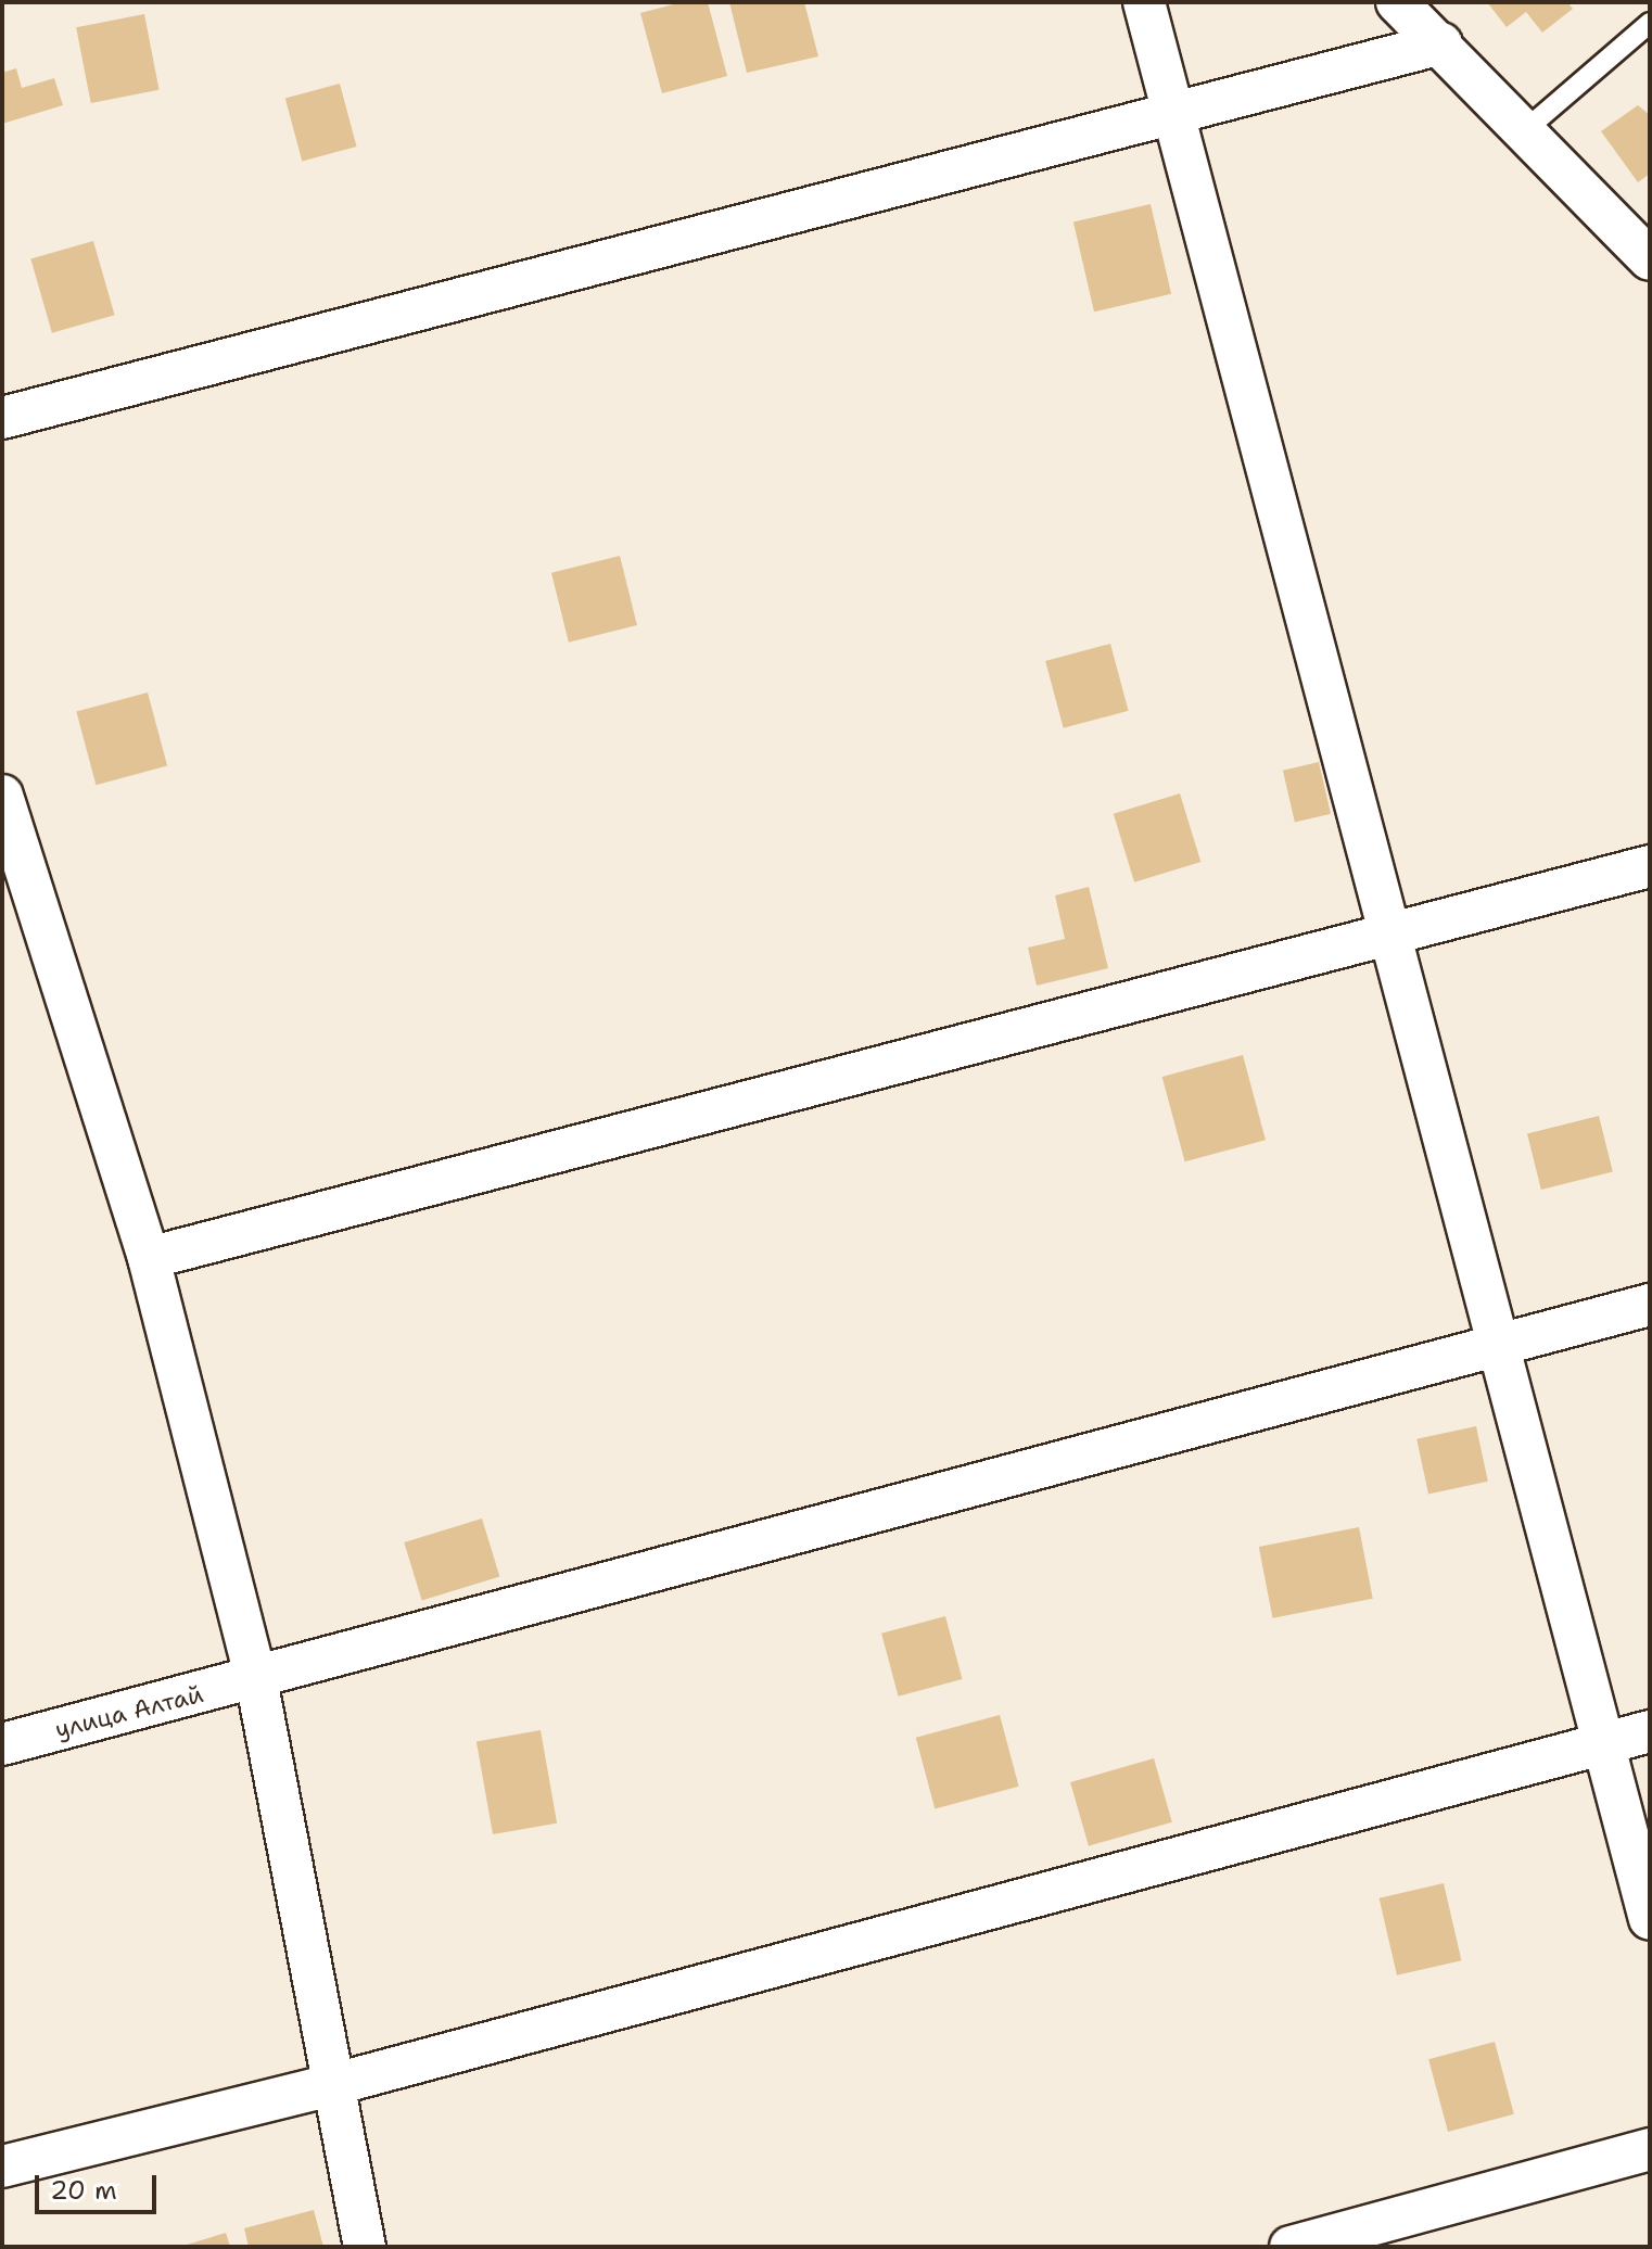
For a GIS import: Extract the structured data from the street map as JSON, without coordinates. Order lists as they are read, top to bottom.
{
  "streets": {
    "street": ["улица Алтай"]
  },
  "scale_bar": "20 m"
}
